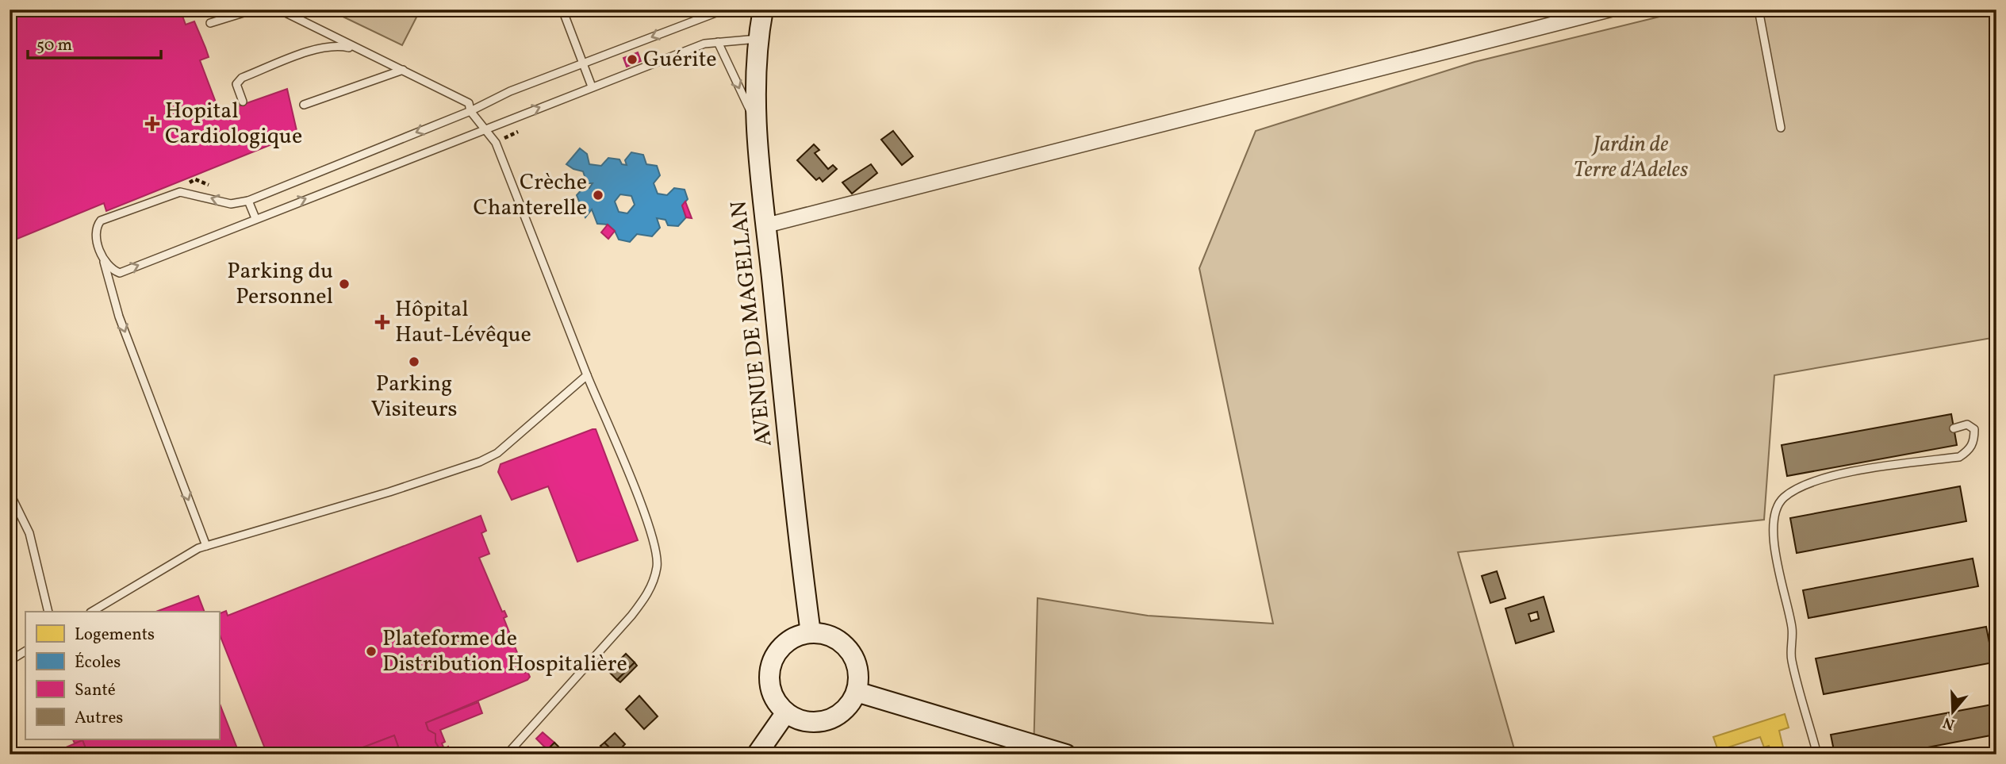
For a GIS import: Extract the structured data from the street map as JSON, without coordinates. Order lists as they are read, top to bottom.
{
  "streets": {
    "street": ["AVENUE DE MAGELLAN"]
  },
  "parks": ["Jardin de Terre d'Adeles"],
  "places": {
    "other": [
      "Guérite",
      "Crèche Chanterelle",
      "Parking du Personnel",
      "Parking Visiteurs",
      "Plateforme de Distribution Hospitalière"
    ],
    "health": ["Hopital Cardiologique", "Hôpital Haut-Lévêque"]
  },
  "legend": [
    "Logements",
    "Écoles",
    "Santé",
    "Autres"
  ],
  "scale_bar": "50 m",
  "north": "bottom"
}
